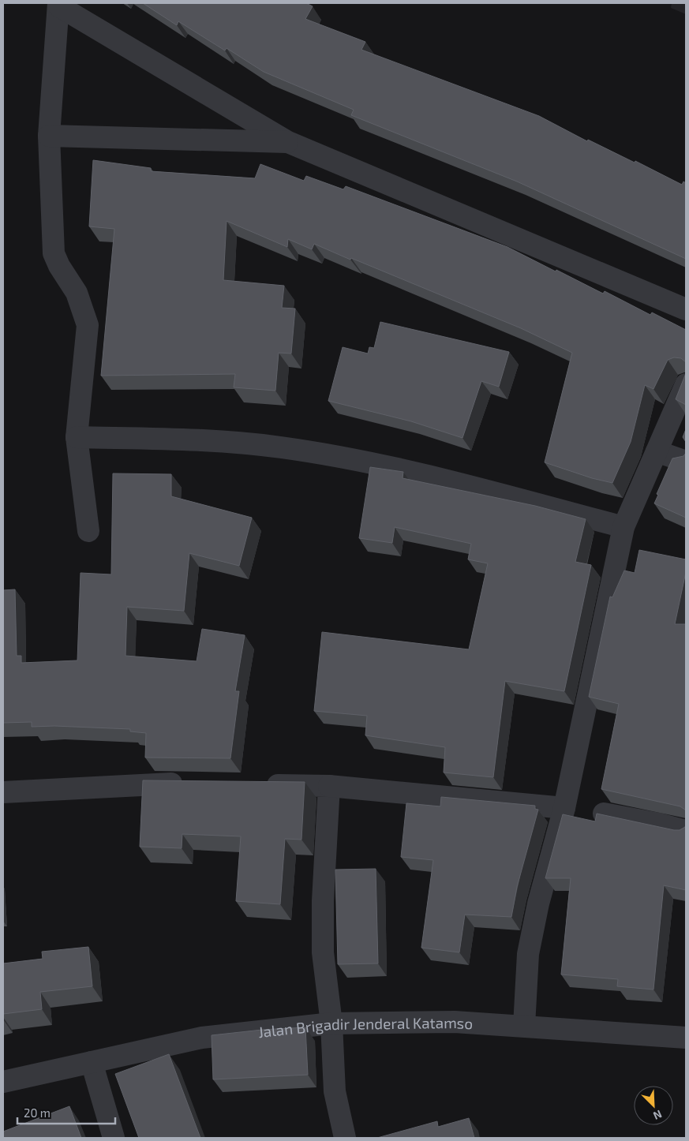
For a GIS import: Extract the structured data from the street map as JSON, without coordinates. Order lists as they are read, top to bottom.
{
  "streets": {
    "street": ["Jalan Brigadir Jenderal Katamso"]
  },
  "scale_bar": "20 m",
  "north": "bottom right"
}
